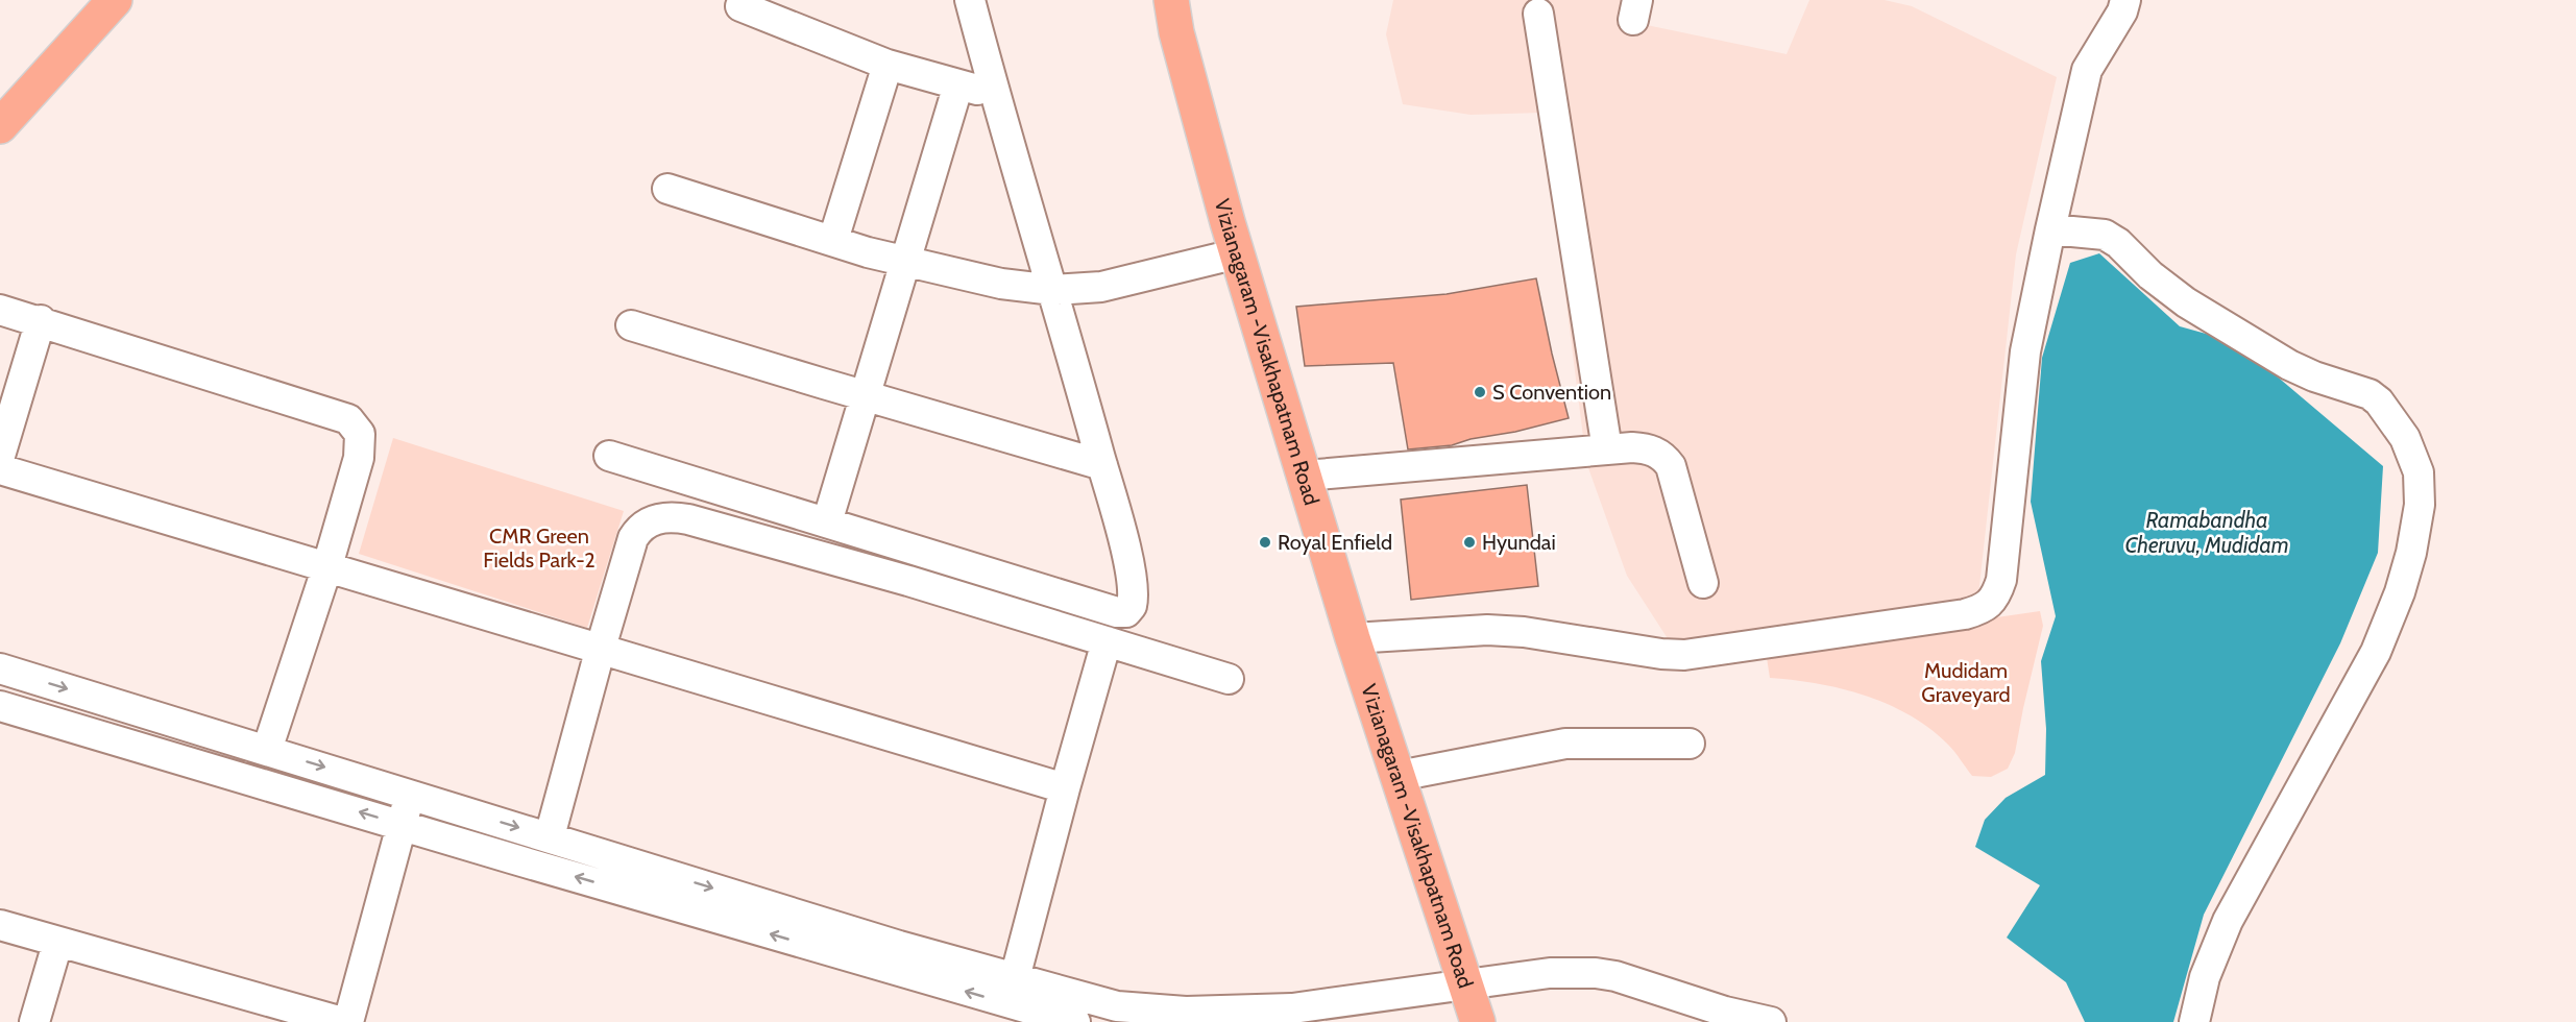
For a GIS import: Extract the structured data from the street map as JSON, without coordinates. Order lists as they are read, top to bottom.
{
  "streets": {
    "main road": ["Vizianagaram -Visakhapatnam Road"]
  },
  "water": ["Ramabandha Cheruvu, Mudidam"],
  "parks": ["CMR Green Fields Park-2", "Mudidam Graveyard"],
  "places": ["S Convention", "Royal Enfield", "Hyundai"]
}
